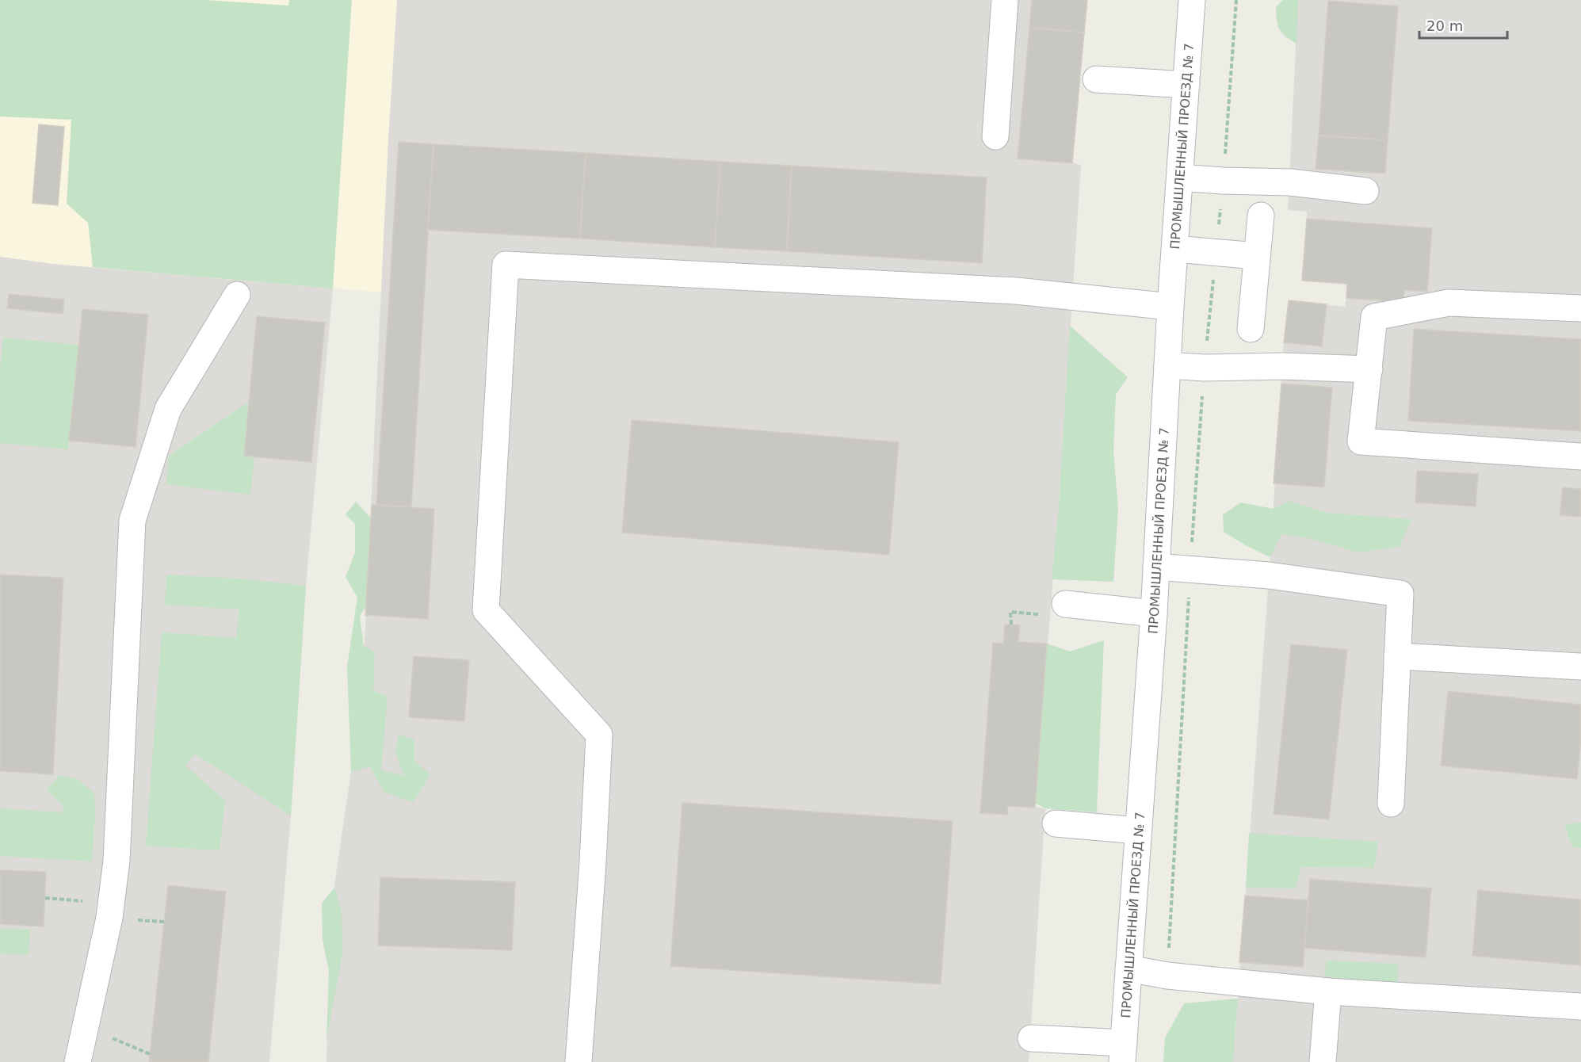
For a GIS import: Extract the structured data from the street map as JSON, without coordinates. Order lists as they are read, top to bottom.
{
  "streets": {
    "street": ["ПРОМЫШЛЕННЫЙ ПРОЕЗД № 7"]
  },
  "scale_bar": "20 m"
}
